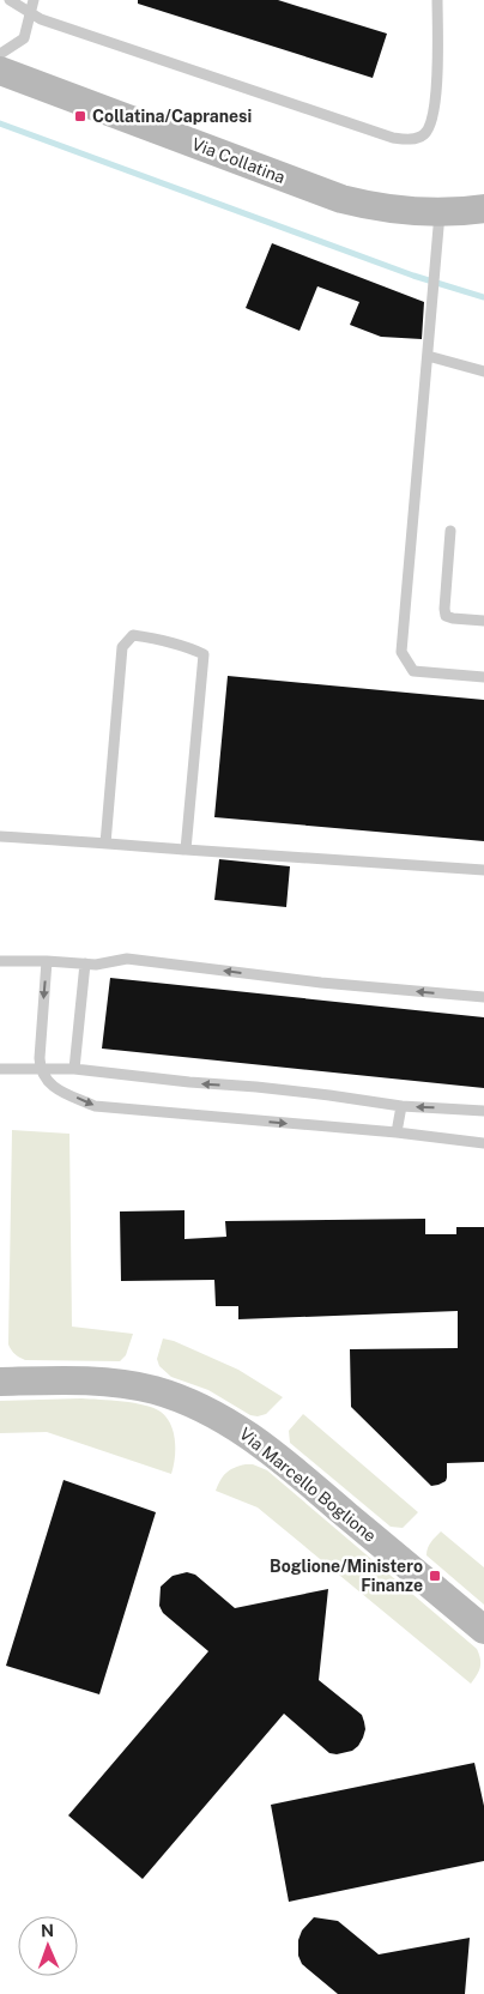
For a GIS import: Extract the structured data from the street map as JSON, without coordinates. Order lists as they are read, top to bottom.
{
  "streets": {
    "street": ["Via Collatina", "Via Marcello Boglione"]
  },
  "places": {
    "transit": ["Collatina/Capranesi", "Boglione/Ministero Finanze"]
  },
  "north": "top"
}
